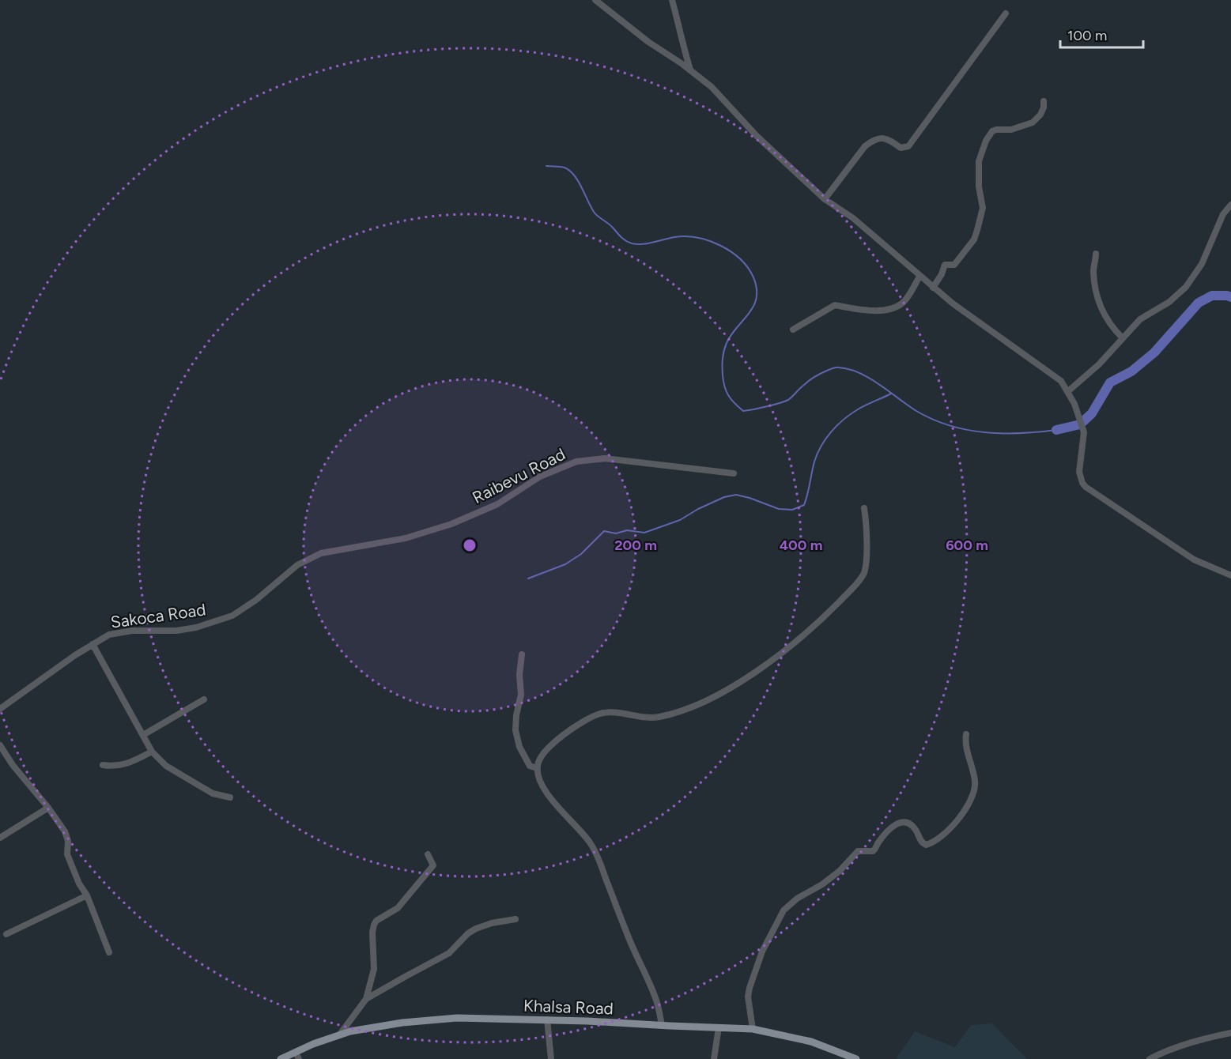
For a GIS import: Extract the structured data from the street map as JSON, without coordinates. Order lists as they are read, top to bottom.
{
  "streets": {
    "main road": ["Khalsa Road"],
    "street": ["Raibevu Road", "Sakoca Road"]
  },
  "crossings": [
    ["Raibevu Road", "Sakoca Road"]
  ],
  "scale_bar": "100 m",
  "rings": ["200 m", "400 m", "600 m"]
}
